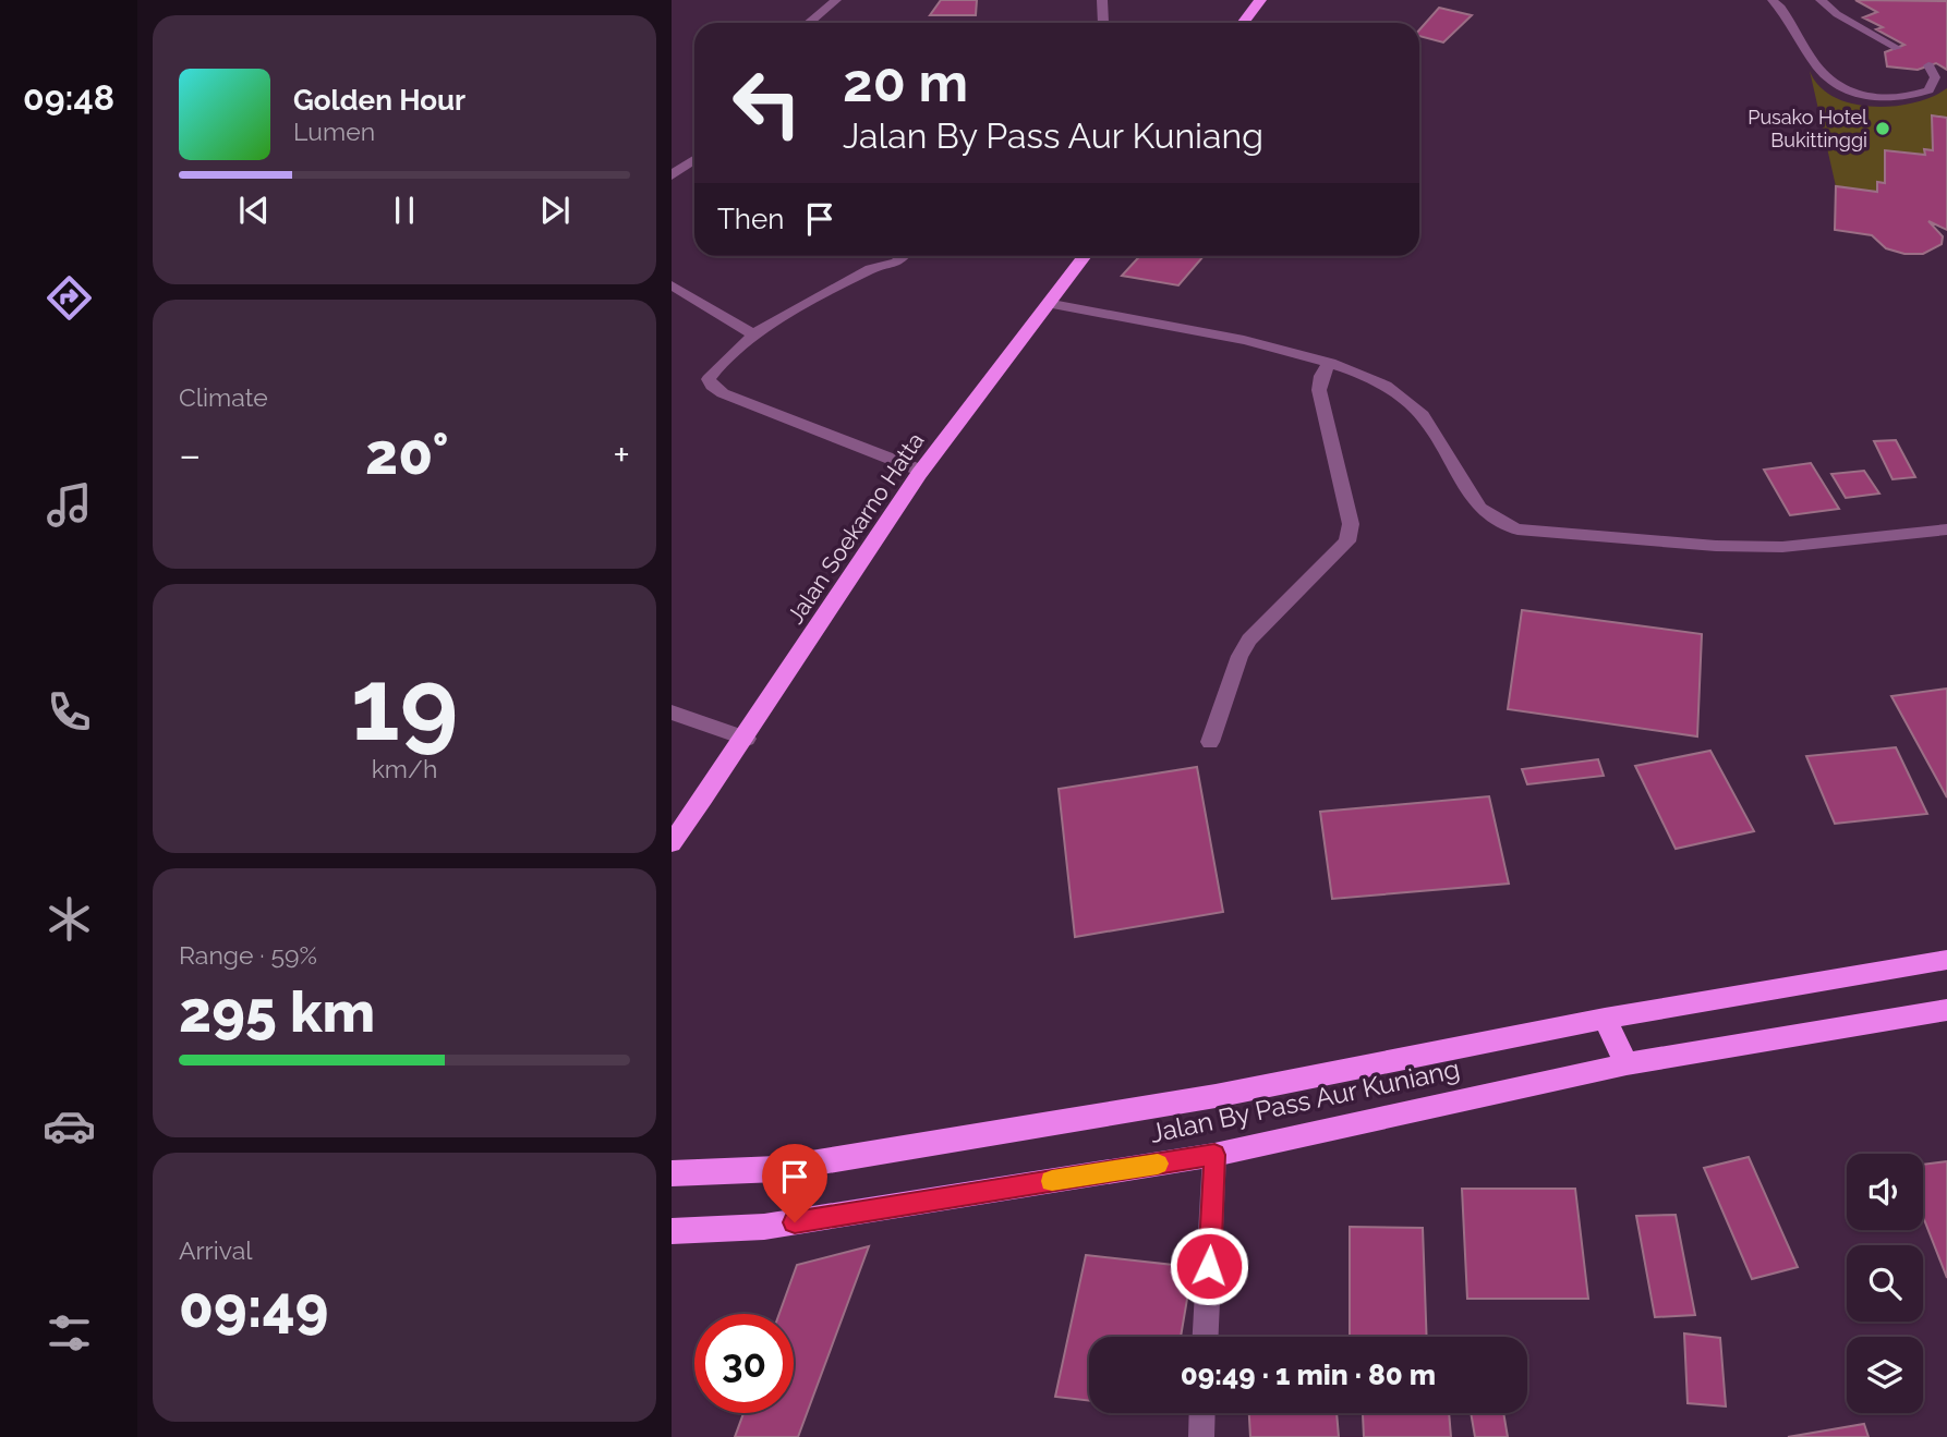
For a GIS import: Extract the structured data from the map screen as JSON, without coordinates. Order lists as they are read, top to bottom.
{
  "streets": {
    "highway": ["Jalan Soekarno Hatta", "Jalan By Pass Aur Kuniang"]
  },
  "places": ["Pusako Hotel Bukittinggi"],
  "page": {
    "tabs": "09:48",
    "turn": ["20 m", "Jalan By Pass Aur Kuniang"],
    "song": ["Golden Hour", "Lumen"],
    "then": "Then",
    "tile": [
      "Climate",
      ["19", "km/h"],
      ["Range · 59%", "295 km"],
      ["Arrival", "09:49"]
    ],
    "heat": ["−", "20°", "+"],
    "limit": "30",
    "trip": "09:49 · 1 min · 80 m"
  }
}
